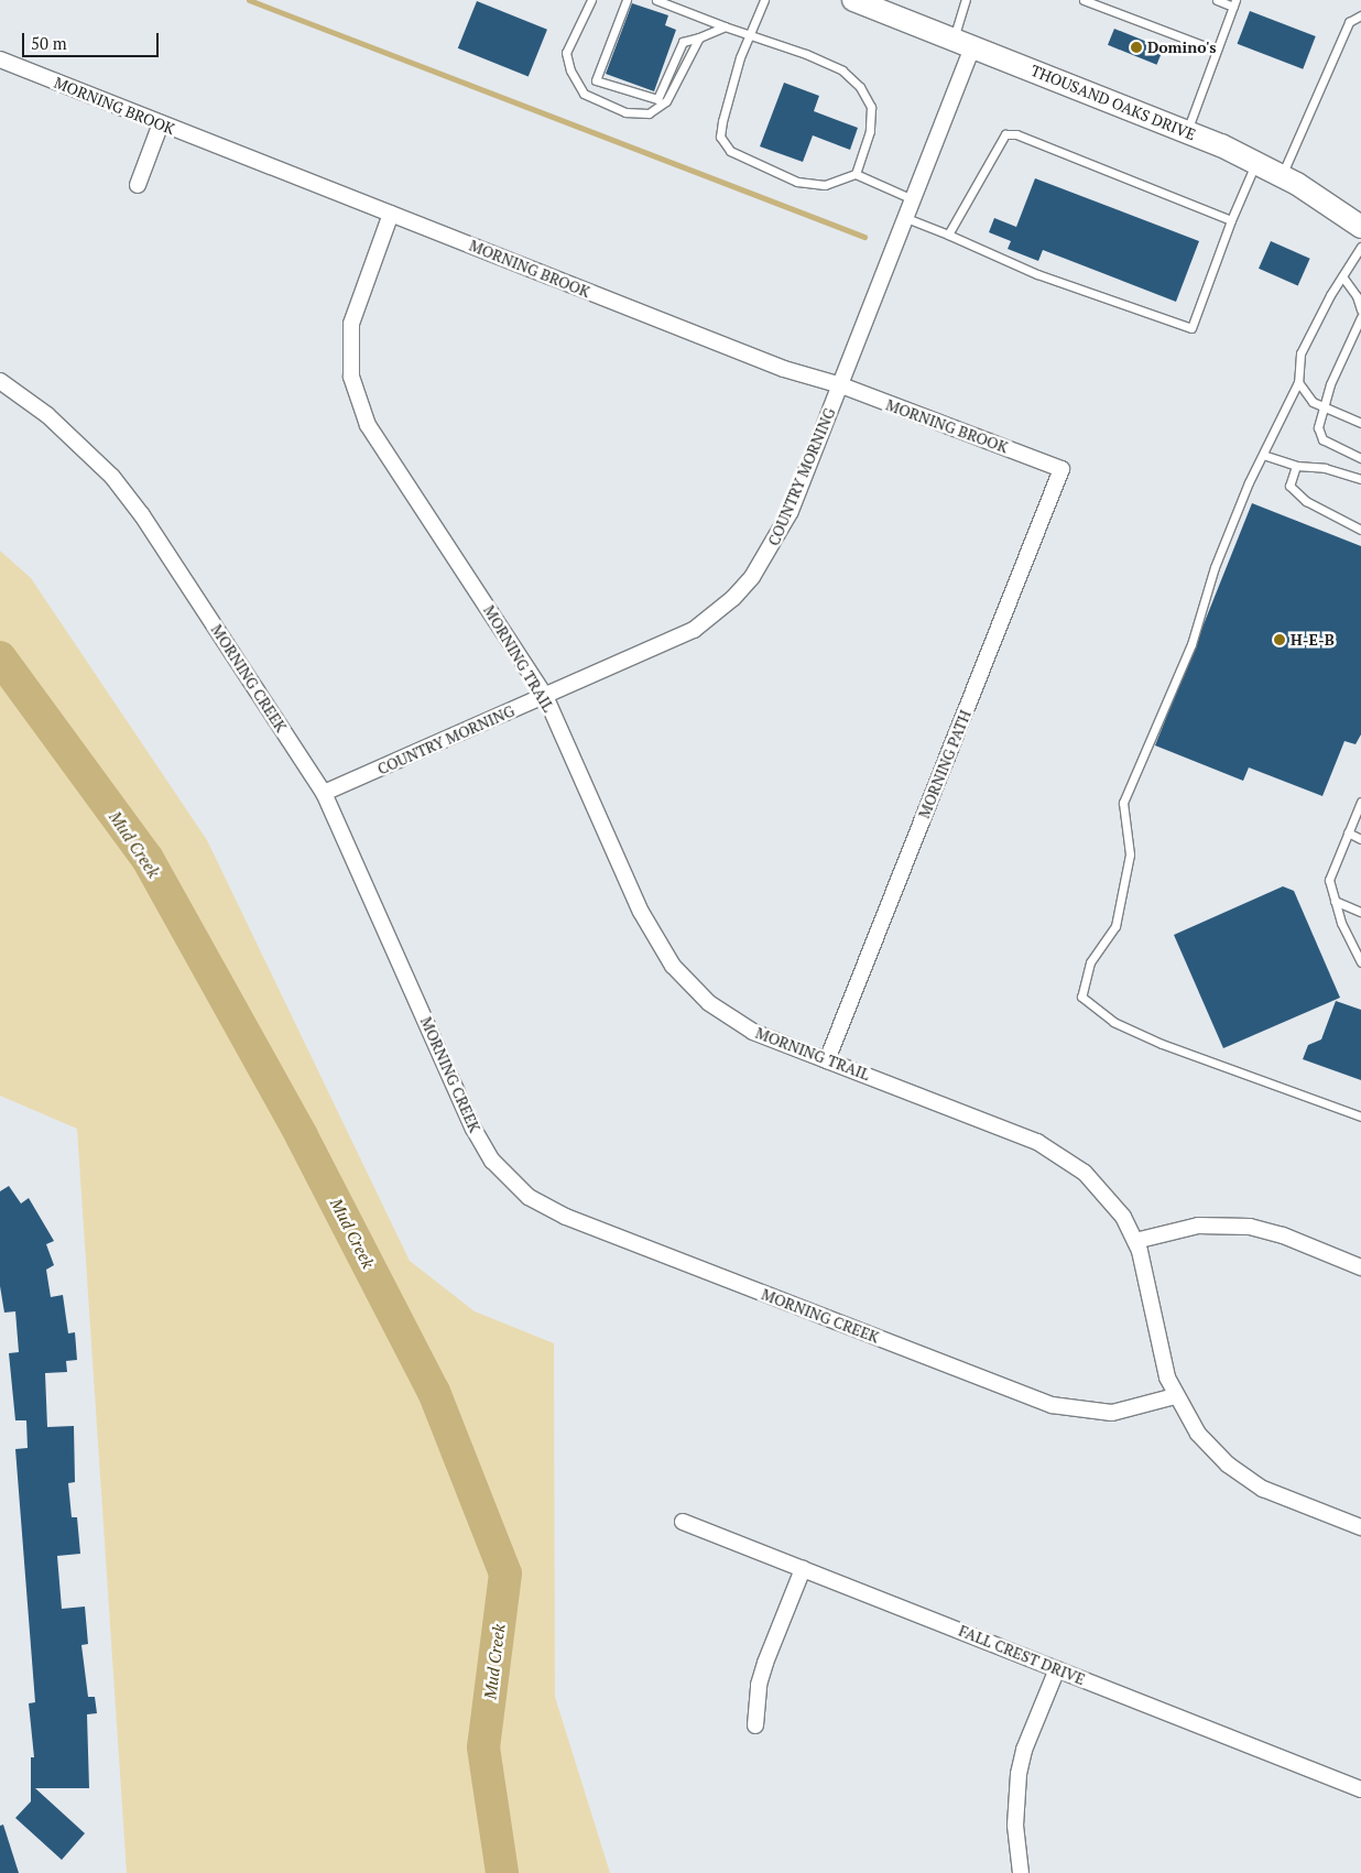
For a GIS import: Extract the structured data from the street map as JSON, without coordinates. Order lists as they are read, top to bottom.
{
  "streets": {
    "main road": ["THOUSAND OAKS DRIVE"],
    "street": [
      "MORNING BROOK",
      "COUNTRY MORNING",
      "MORNING TRAIL",
      "MORNING CREEK",
      "MORNING PATH",
      "FALL CREST DRIVE"
    ]
  },
  "crossings": [
    ["THOUSAND OAKS DRIVE", "COUNTRY MORNING"],
    ["MORNING BROOK", "COUNTRY MORNING"],
    ["MORNING BROOK", "MORNING TRAIL"],
    ["MORNING BROOK", "MORNING PATH"],
    ["COUNTRY MORNING", "MORNING TRAIL"],
    ["COUNTRY MORNING", "MORNING CREEK"],
    ["MORNING TRAIL", "MORNING CREEK"],
    ["MORNING TRAIL", "MORNING PATH"]
  ],
  "water": ["Mud Creek"],
  "places": ["Domino's", "H-E-B"],
  "scale_bar": "50 m"
}
